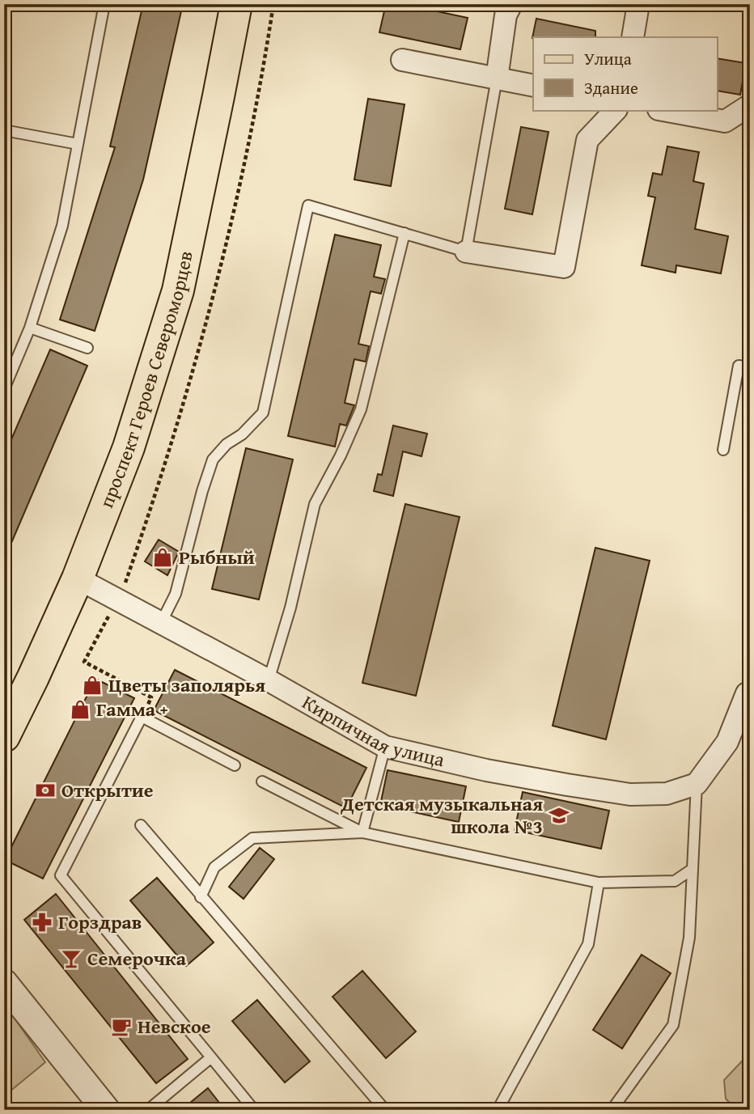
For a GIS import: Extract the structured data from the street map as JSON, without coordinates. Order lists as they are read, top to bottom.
{
  "streets": {
    "main road": ["проспект Героев Североморцев"],
    "street": ["Кирпичная улица"]
  },
  "crossings": [
    ["проспект Героев Североморцев", "Кирпичная улица"]
  ],
  "places": {
    "shop": ["Рыбный", "Цветы заполярья", "Гамма +"],
    "bank": ["Открытие"],
    "school or university": ["Детская музыкальная школа №3"],
    "pharmacy": ["Горздрав"],
    "bar": ["Семерочка"],
    "cafe": ["Невское"]
  },
  "legend": ["Улица", "Здание"]
}
